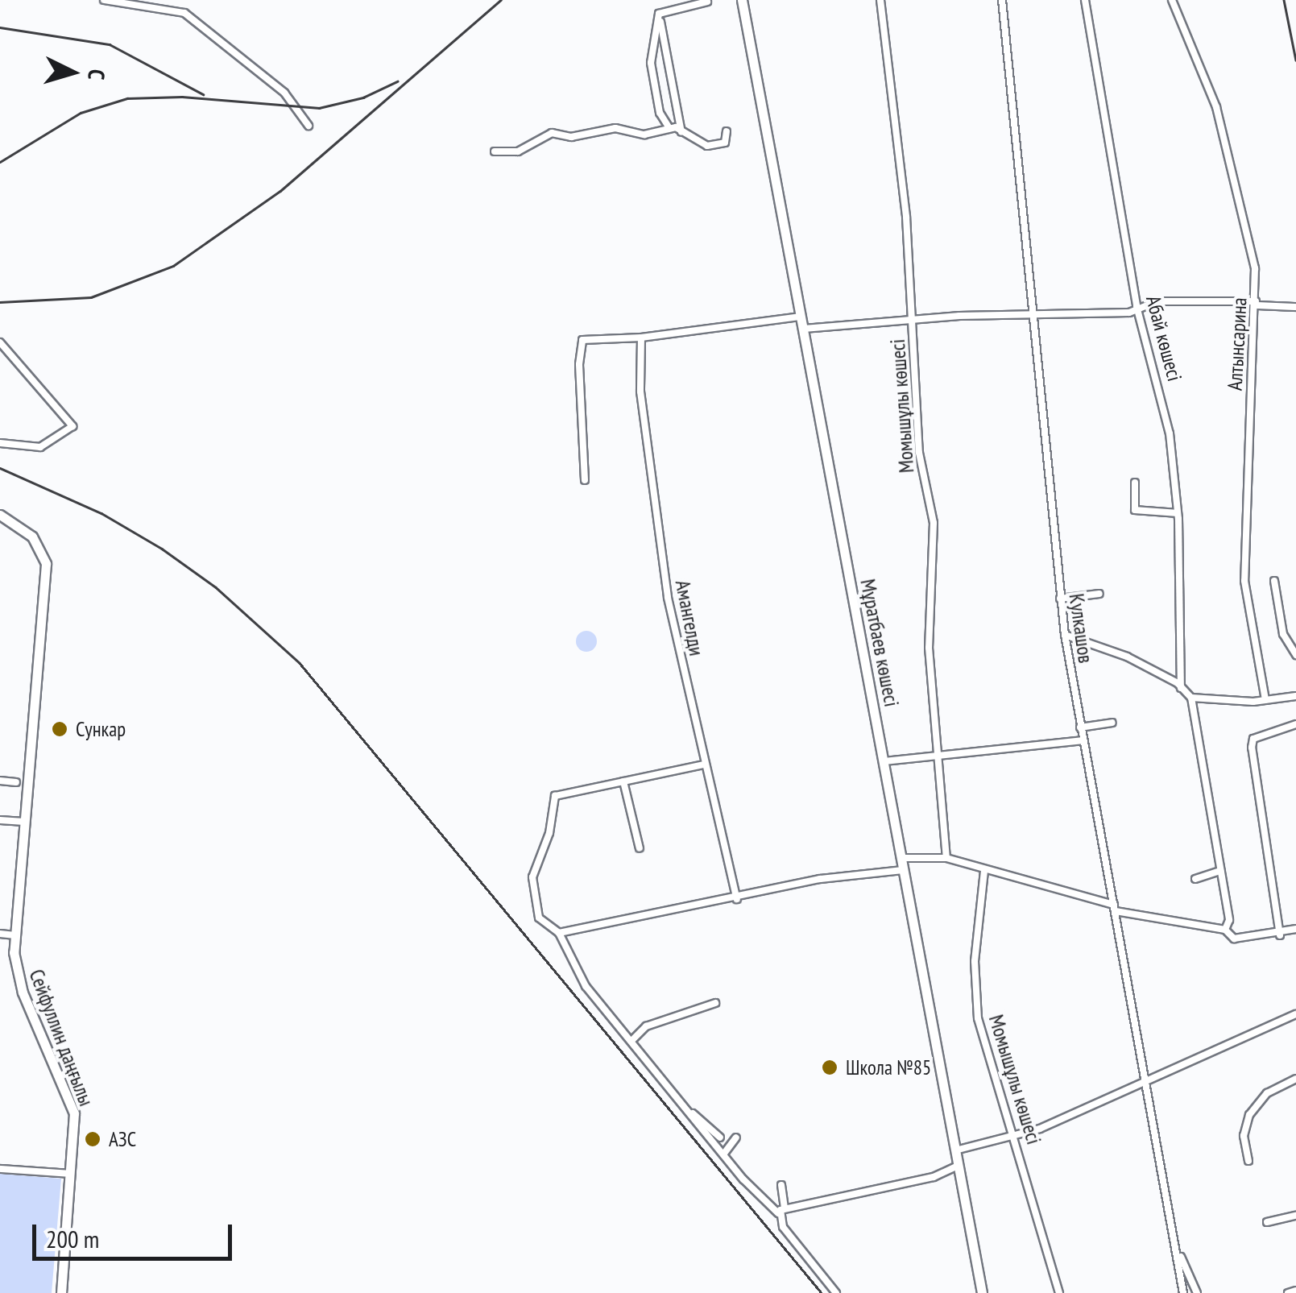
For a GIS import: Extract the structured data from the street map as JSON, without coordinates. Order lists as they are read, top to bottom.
{
  "streets": {
    "street": [
      "Абай көшесі",
      "Алтынсарина",
      "Момышұлы көшесі",
      "Амангелди",
      "Кулкашов",
      "Мұратбаев көшесі",
      "Сейфуллин даңғылы"
    ]
  },
  "places": ["Сункар", "Школа №85", "АЗС"],
  "scale_bar": "200 m",
  "north": "right"
}
